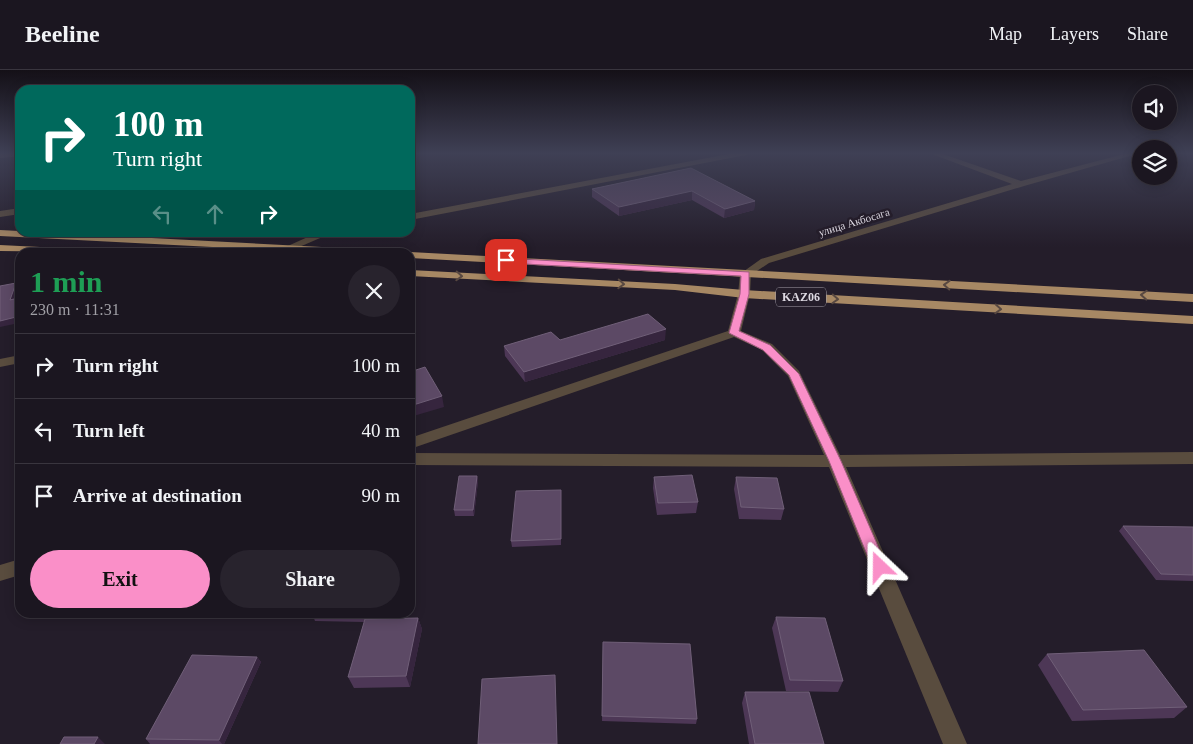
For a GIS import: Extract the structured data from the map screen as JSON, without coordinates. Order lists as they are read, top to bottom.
{
  "streets": {
    "highway": ["KАZ06"],
    "street": ["улица Акбосага"]
  },
  "crossings": [
    ["улица Акбосага", "KАZ06"]
  ],
  "page": {
    "header": "Beeline",
    "nav": ["Map", "Layers", "Share"],
    "turn": ["100 m", "Turn right"],
    "heading": ["1 min", "230 m · 11:31"],
    "list": [
      {
        "name": "Turn right",
        "value": "100 m"
      },
      {
        "name": "Turn left",
        "value": "40 m"
      },
      {
        "name": "Arrive at destination",
        "value": "90 m"
      }
    ],
    "buttons": ["Exit", "Share"]
  }
}
